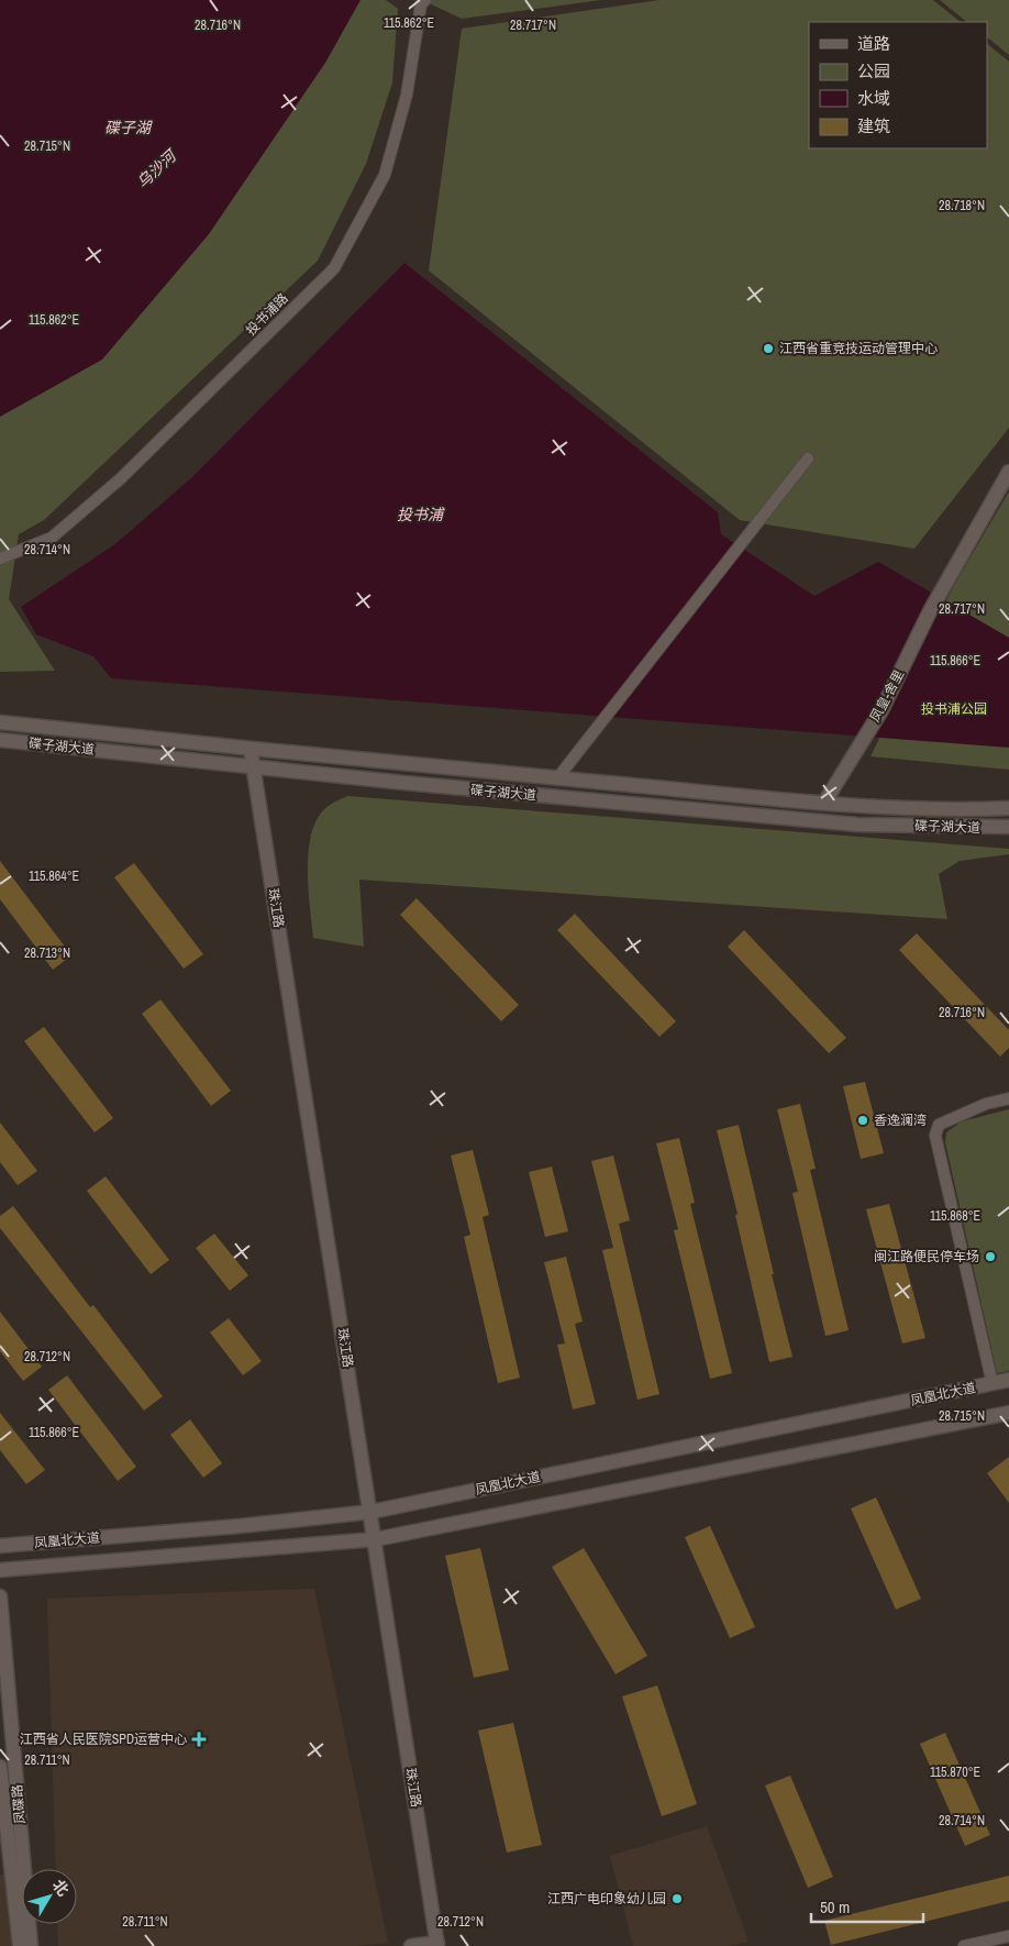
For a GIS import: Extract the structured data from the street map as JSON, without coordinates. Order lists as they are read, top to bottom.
{
  "streets": {
    "main road": [
      "凤皇-舍里",
      "碟子湖大道",
      "珠江路",
      "凤凰北大道",
      "凤碟路"
    ],
    "street": ["投书浦路"]
  },
  "crossings": [
    ["凤皇-舍里", "碟子湖大道"],
    ["碟子湖大道", "珠江路"],
    ["珠江路", "凤凰北大道"]
  ],
  "water": ["碟子湖", "乌沙河", "投书浦"],
  "parks": ["投书浦公园"],
  "places": {
    "other": [
      "江西省重竞技运动管理中心",
      "香逸澜湾",
      "闽江路便民停车场",
      "江西广电印象幼儿园"
    ],
    "health": ["江西省人民医院SPD运营中心"]
  },
  "legend": [
    "道路",
    "公园",
    "水域",
    "建筑"
  ],
  "scale_bar": "50 m",
  "north": "top right",
  "coordinates": [
    "115.862°E",
    "28.717°N",
    "28.716°N",
    "28.715°N",
    "28.718°N",
    "28.714°N",
    "115.866°E",
    "115.864°E",
    "28.713°N",
    "115.868°E",
    "28.712°N",
    "28.711°N",
    "115.870°E"
  ]
}
